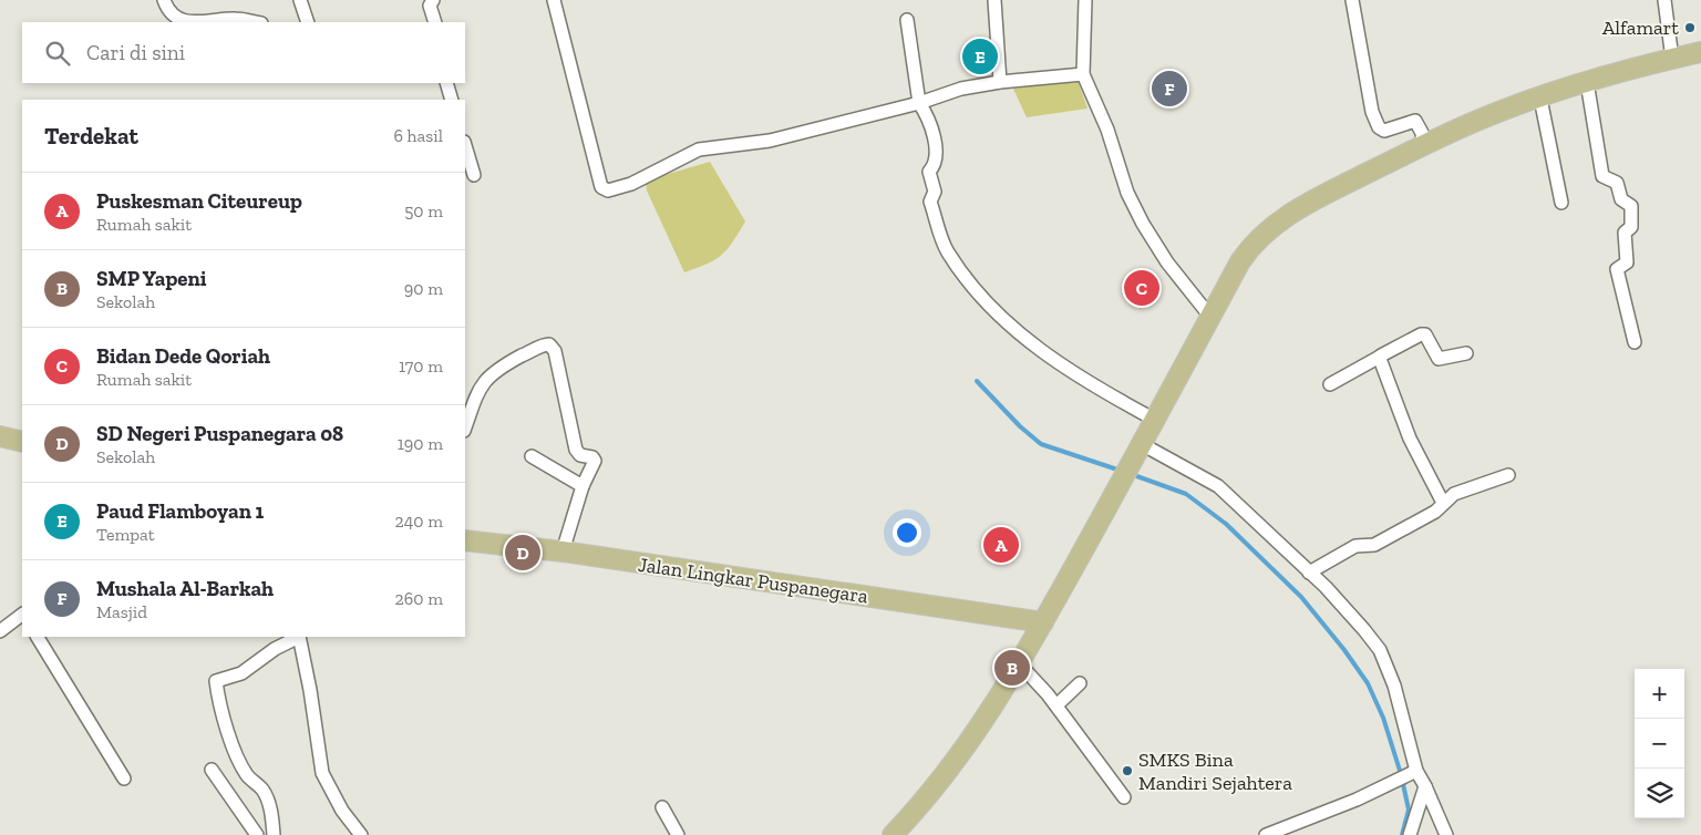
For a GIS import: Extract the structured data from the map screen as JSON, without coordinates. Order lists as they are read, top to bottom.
{
  "streets": {
    "main road": ["Jalan Lingkar Puspanegara"]
  },
  "places": ["Alfamart", "SMKS Bina Mandiri Sejahtera"],
  "page": {
    "search": "Cari di sini",
    "pins": [
      "E",
      "F",
      "C",
      "A",
      "D",
      "B"
    ],
    "heading": ["Terdekat", "6 hasil"],
    "list": [
      {
        "mark": "A",
        "name": "Puskesman Citeureup",
        "note": "Rumah sakit",
        "value": "50 m"
      },
      {
        "mark": "B",
        "name": "SMP Yapeni",
        "note": "Sekolah",
        "value": "90 m"
      },
      {
        "mark": "C",
        "name": "Bidan Dede Qoriah",
        "note": "Rumah sakit",
        "value": "170 m"
      },
      {
        "mark": "D",
        "name": "SD Negeri Puspanegara 08",
        "note": "Sekolah",
        "value": "190 m"
      },
      {
        "mark": "E",
        "name": "Paud Flamboyan 1",
        "note": "Tempat",
        "value": "240 m"
      },
      {
        "mark": "F",
        "name": "Mushala Al-Barkah",
        "note": "Masjid",
        "value": "260 m"
      }
    ],
    "map_buttons": ["+", "−"]
  }
}
